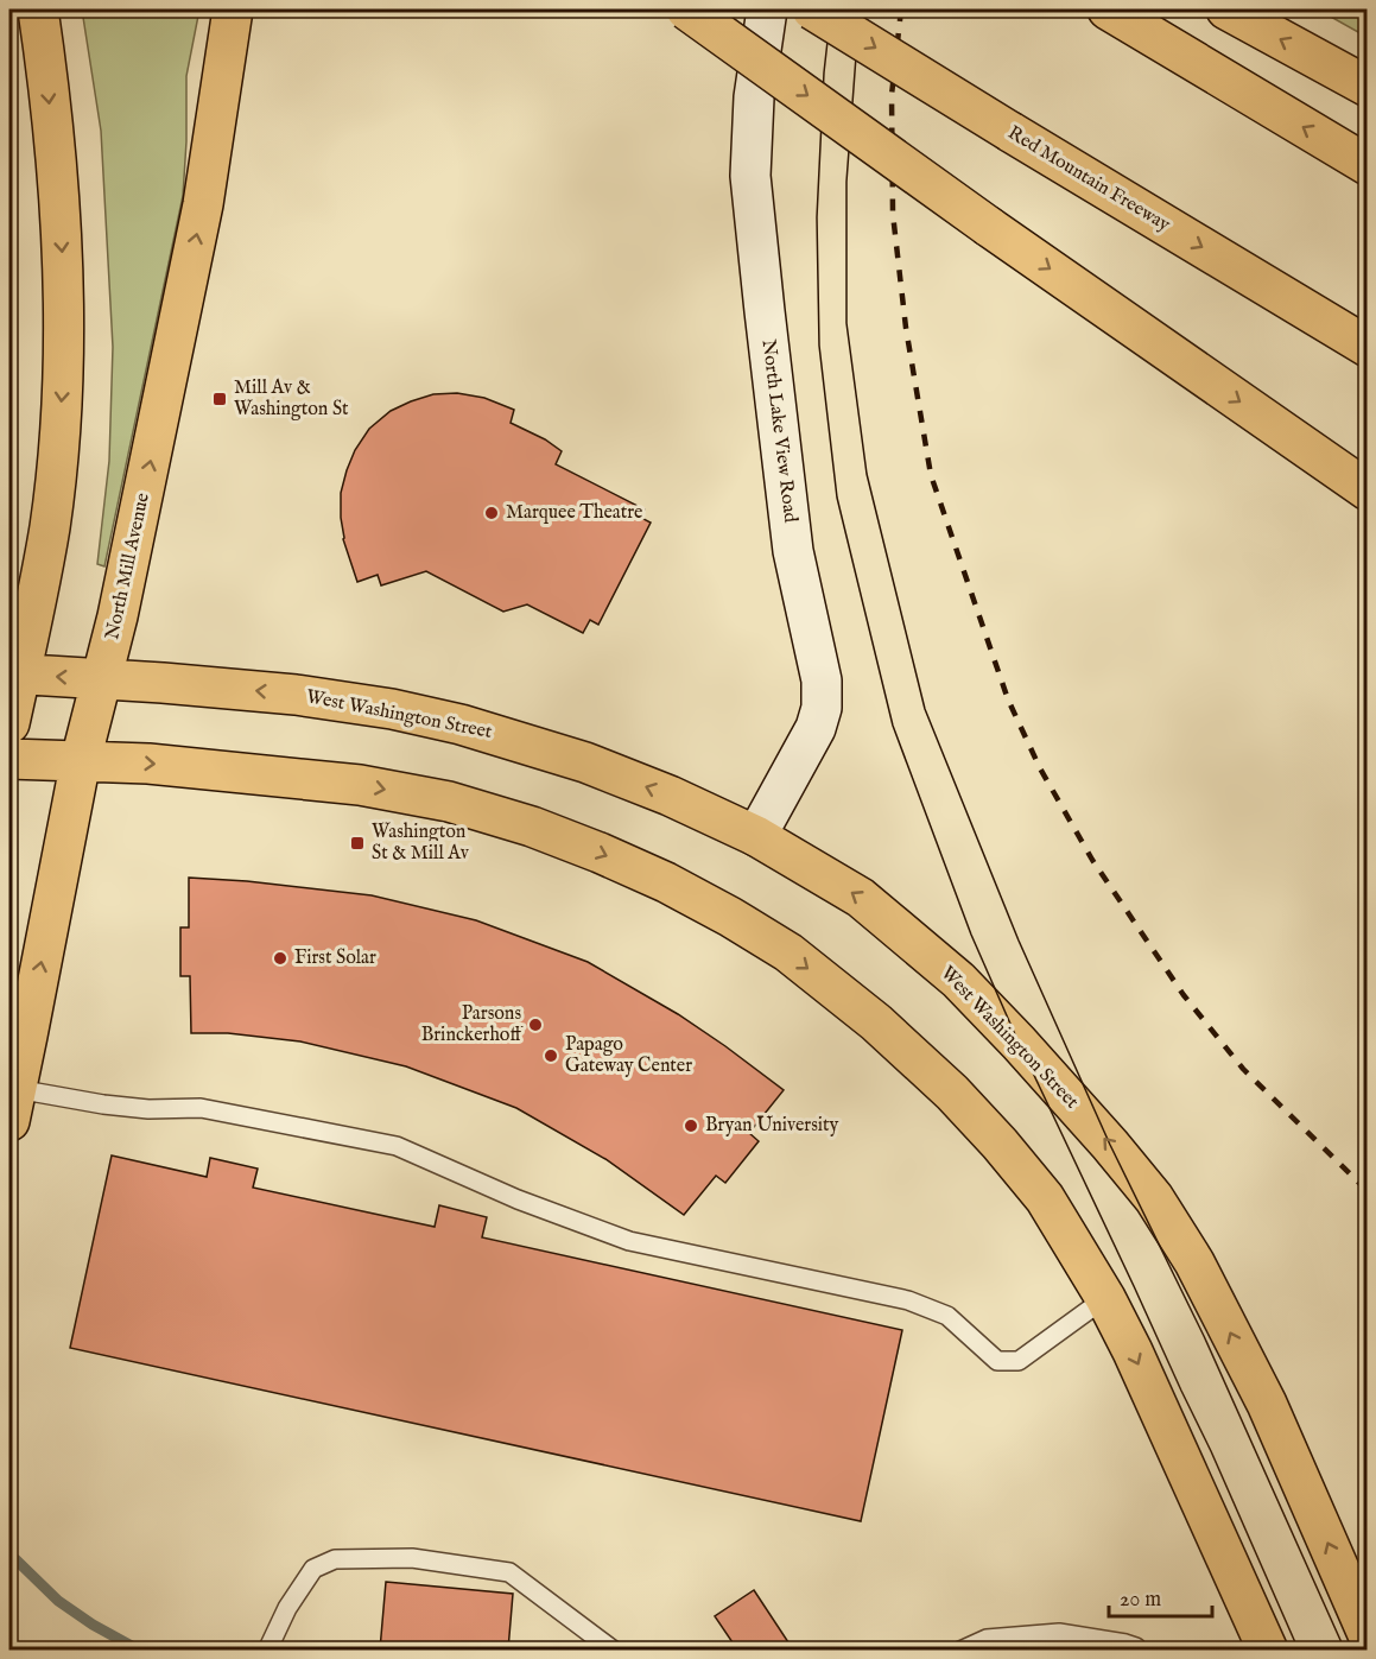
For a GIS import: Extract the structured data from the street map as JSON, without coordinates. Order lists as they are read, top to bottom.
{
  "streets": {
    "main road": ["Red Mountain Freeway", "North Mill Avenue", "West Washington Street"],
    "street": ["North Lake View Road"]
  },
  "crossings": [
    ["North Lake View Road", "West Washington Street"],
    ["North Mill Avenue", "West Washington Street"]
  ],
  "places": {
    "transit": ["Mill Av & Washington St", "Washington St & Mill Av"],
    "other": [
      "Marquee Theatre",
      "First Solar",
      "Parsons Brinckerhoff",
      "Papago Gateway Center",
      "Bryan University"
    ]
  },
  "scale_bar": "20 m"
}
